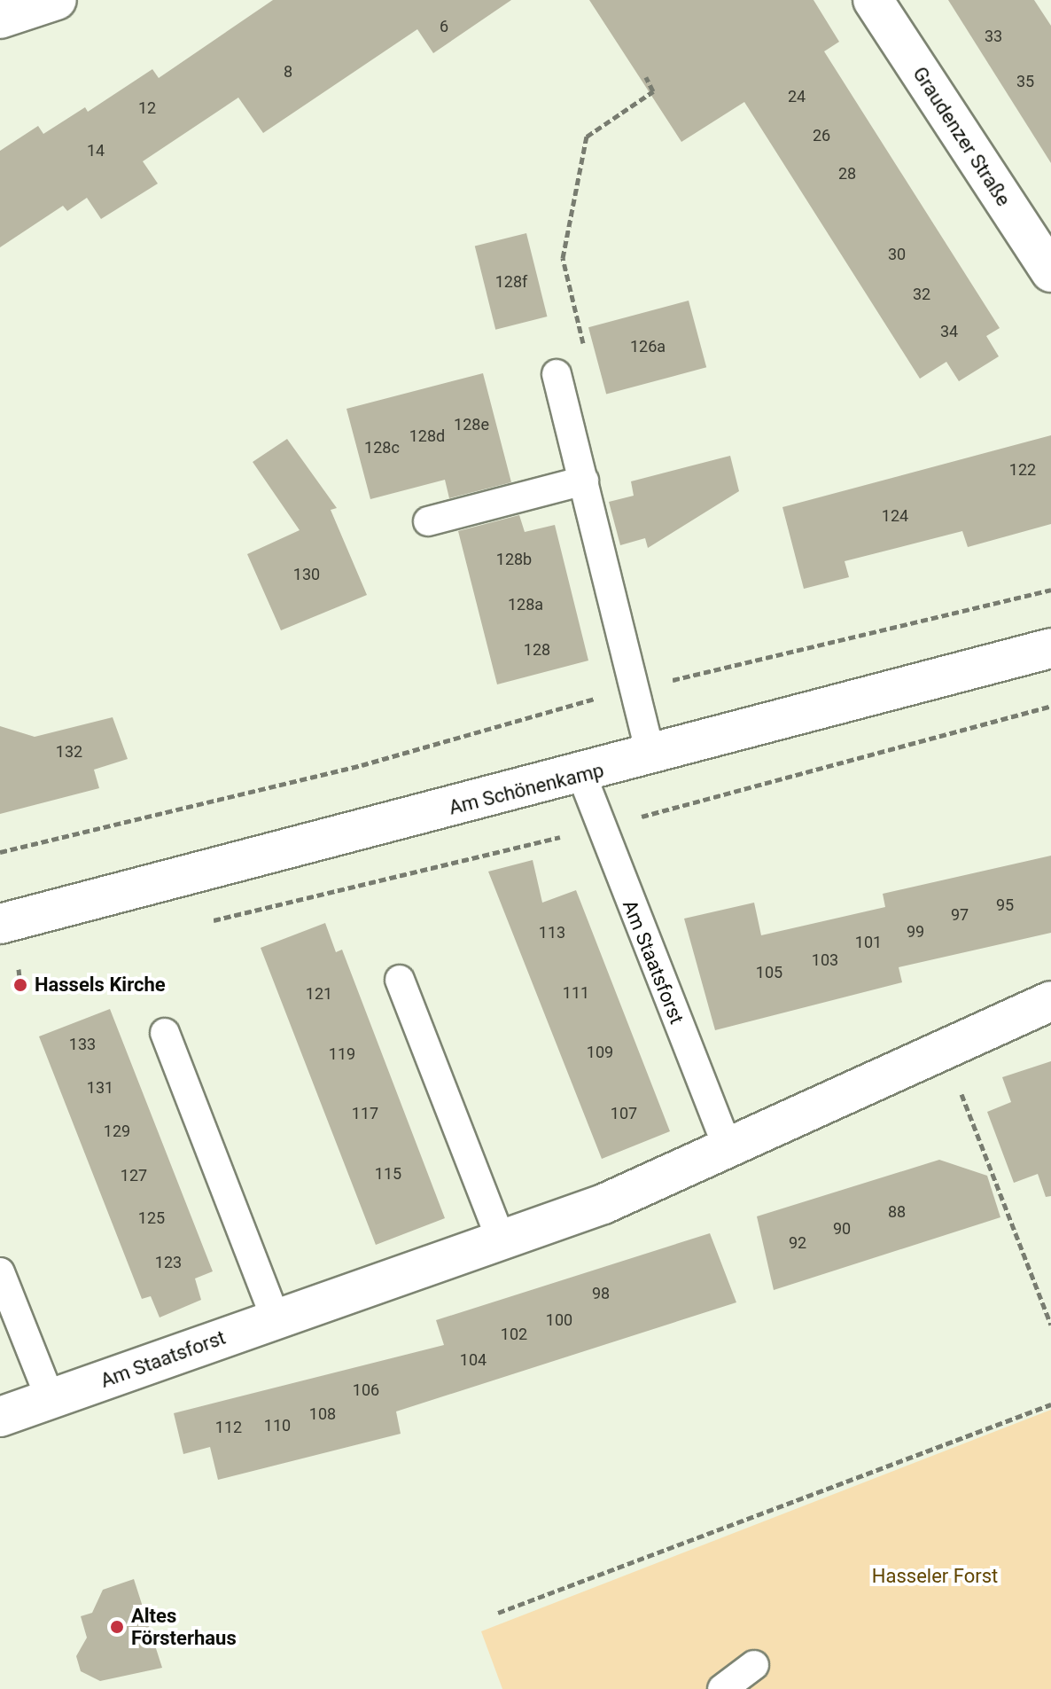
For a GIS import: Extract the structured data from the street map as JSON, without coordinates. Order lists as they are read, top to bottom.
{
  "streets": {
    "street": ["Graudenzer Straße", "Am Schönenkamp", "Am Staatsforst"]
  },
  "crossings": [
    ["Am Schönenkamp", "Am Staatsforst"]
  ],
  "parks": ["Hasseler Forst"],
  "places": ["Hassels Kirche", "Altes Försterhaus"],
  "house_numbers": [
    "6",
    "33",
    "8",
    "35",
    "24",
    "12",
    "26",
    "14",
    "28",
    "30",
    "128f",
    "32",
    "34",
    "126a",
    "128e",
    "128d",
    "128c",
    "122",
    "124",
    "128b",
    "130",
    "128a",
    "128",
    "132",
    "95",
    "97",
    "99",
    "113",
    "101",
    "103",
    "105",
    "111",
    "121",
    "133",
    "109",
    "119",
    "131",
    "117",
    "107",
    "129",
    "115",
    "127",
    "88",
    "125",
    "90",
    "92",
    "123",
    "98",
    "100",
    "102",
    "104",
    "106",
    "108",
    "110",
    "112"
  ]
}
